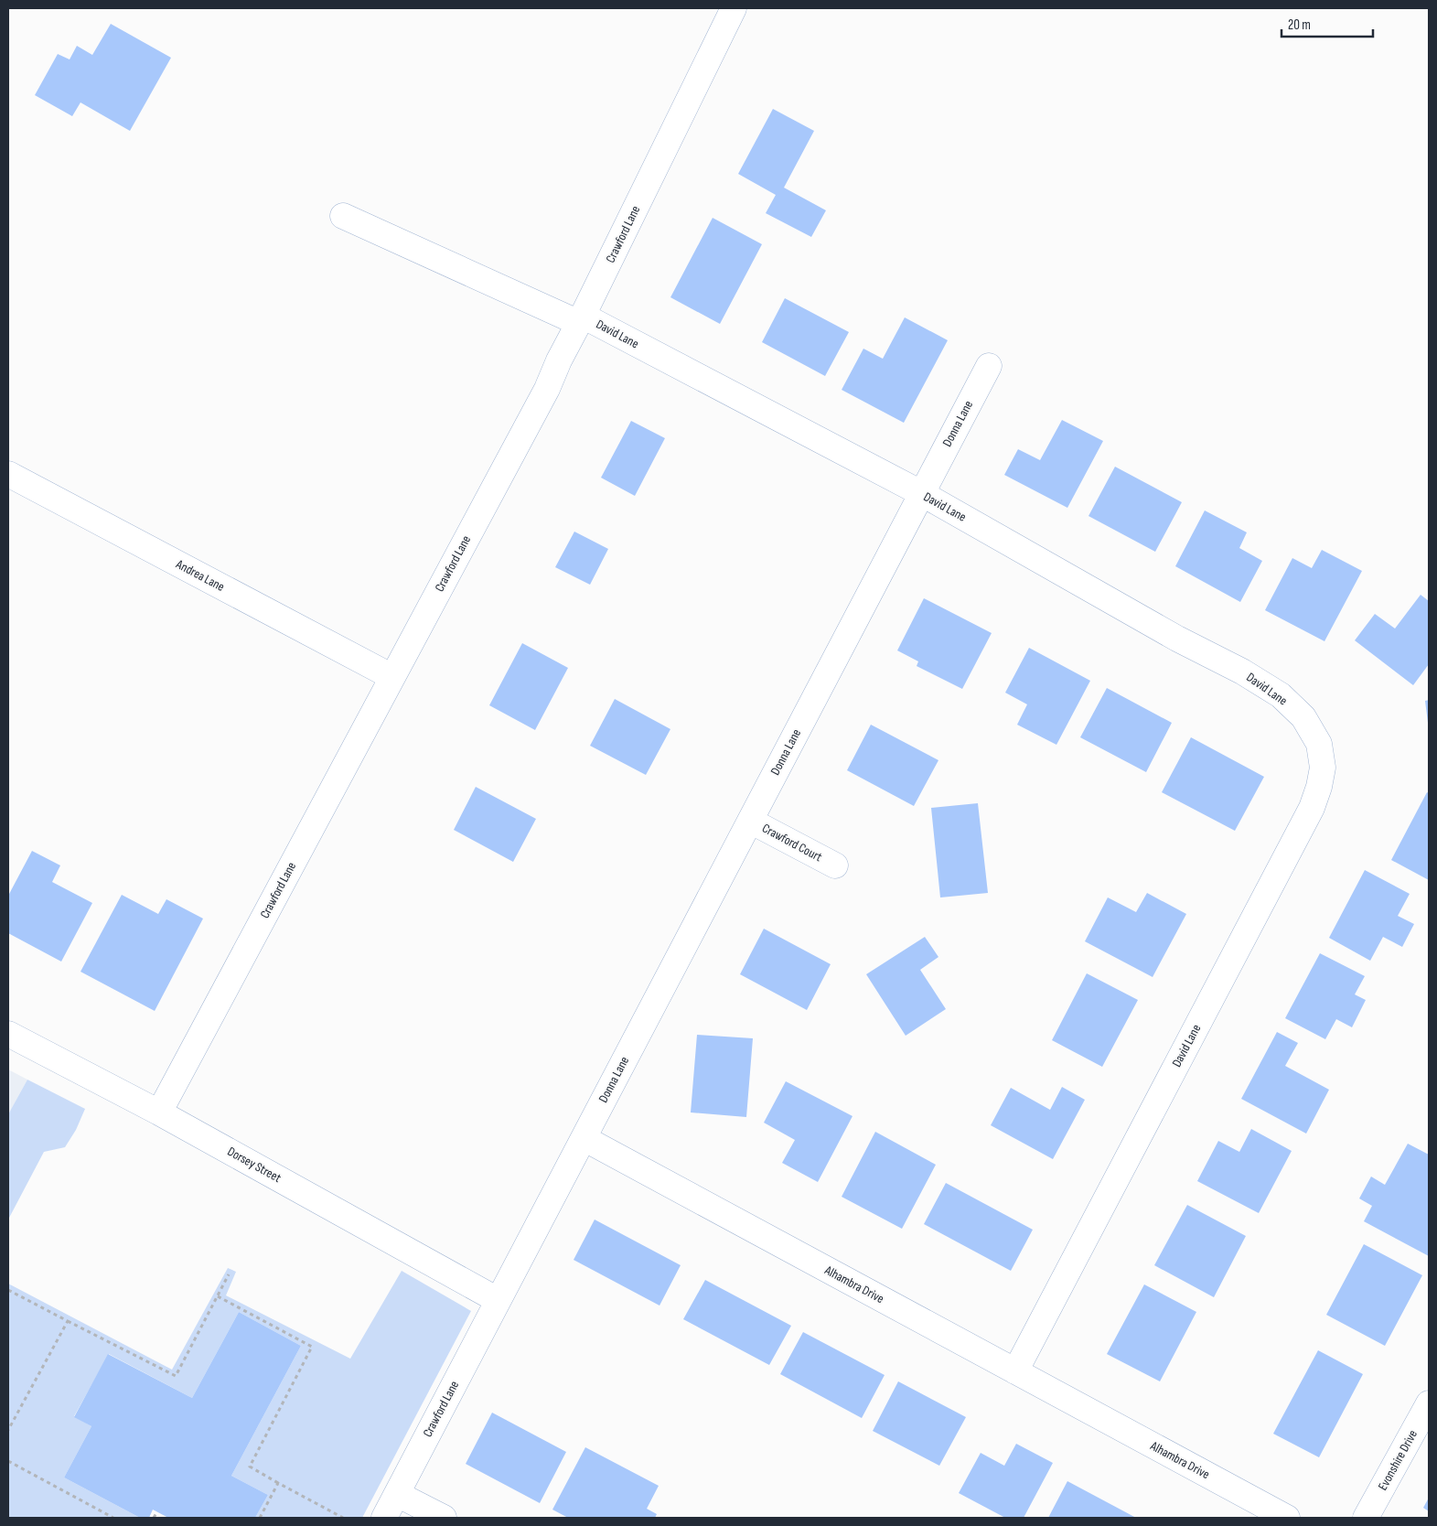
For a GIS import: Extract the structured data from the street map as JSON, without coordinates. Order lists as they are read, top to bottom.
{
  "streets": {
    "street": [
      "Crawford Lane",
      "David Lane",
      "Donna Lane",
      "Andrea Lane",
      "Crawford Court",
      "Dorsey Street",
      "Alhambra Drive",
      "Evonshire Drive"
    ]
  },
  "crossings": [
    ["Crawford Lane", "David Lane"],
    ["Crawford Lane", "Andrea Lane"],
    ["Crawford Lane", "Dorsey Street"],
    ["David Lane", "Donna Lane"],
    ["David Lane", "Alhambra Drive"],
    ["Donna Lane", "Crawford Court"],
    ["Donna Lane", "Alhambra Drive"]
  ],
  "scale_bar": "20 m"
}
